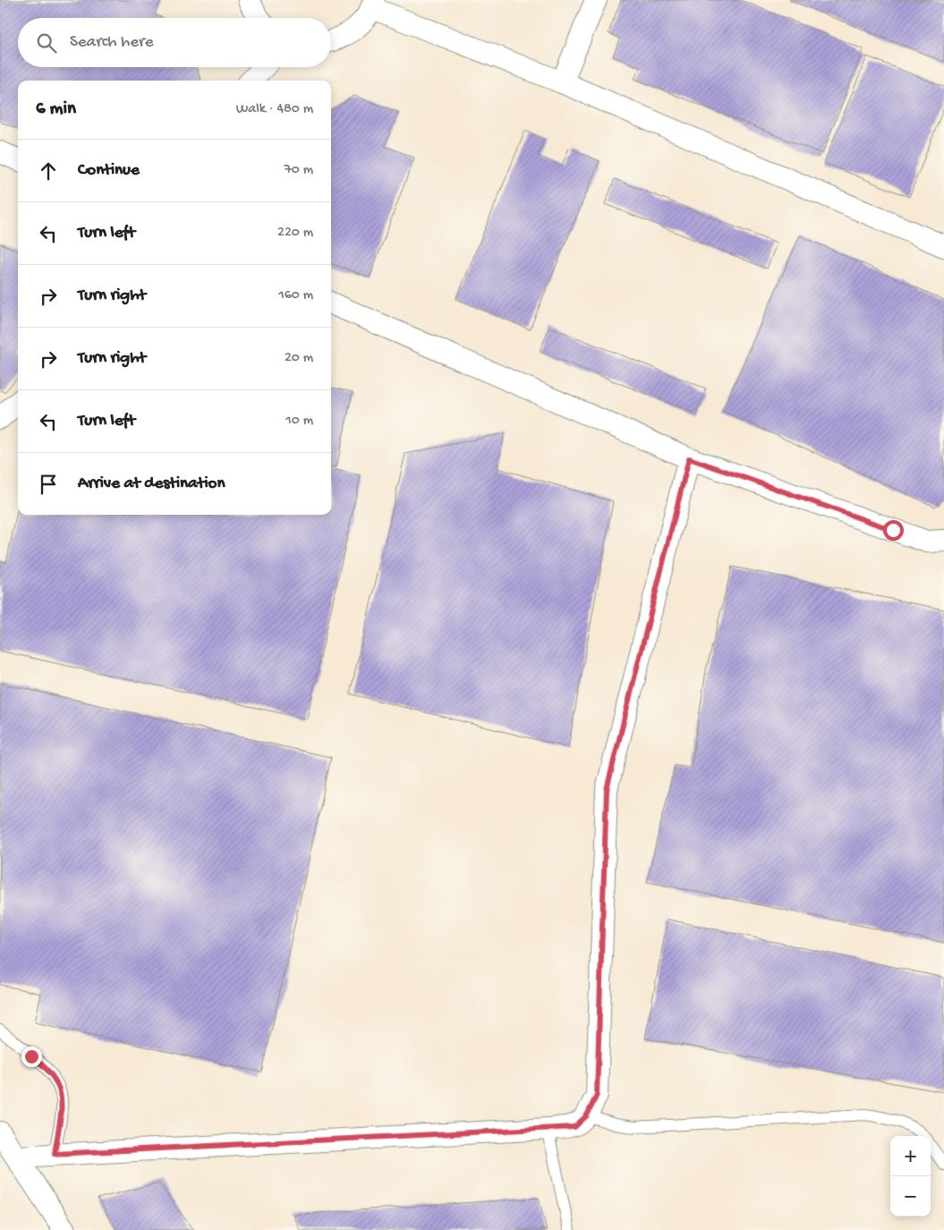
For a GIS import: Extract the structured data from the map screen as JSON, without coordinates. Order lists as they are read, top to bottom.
{
  "page": {
    "search": "Search here",
    "heading": ["6 min", "Walk · 480 m"],
    "list": [
      ["Continue", "70 m"],
      ["Turn left", "220 m"],
      ["Turn right", "160 m"],
      ["Turn right", "20 m"],
      ["Turn left", "10 m"],
      "Arrive at destination"
    ],
    "map_buttons": ["+", "−"]
  }
}
